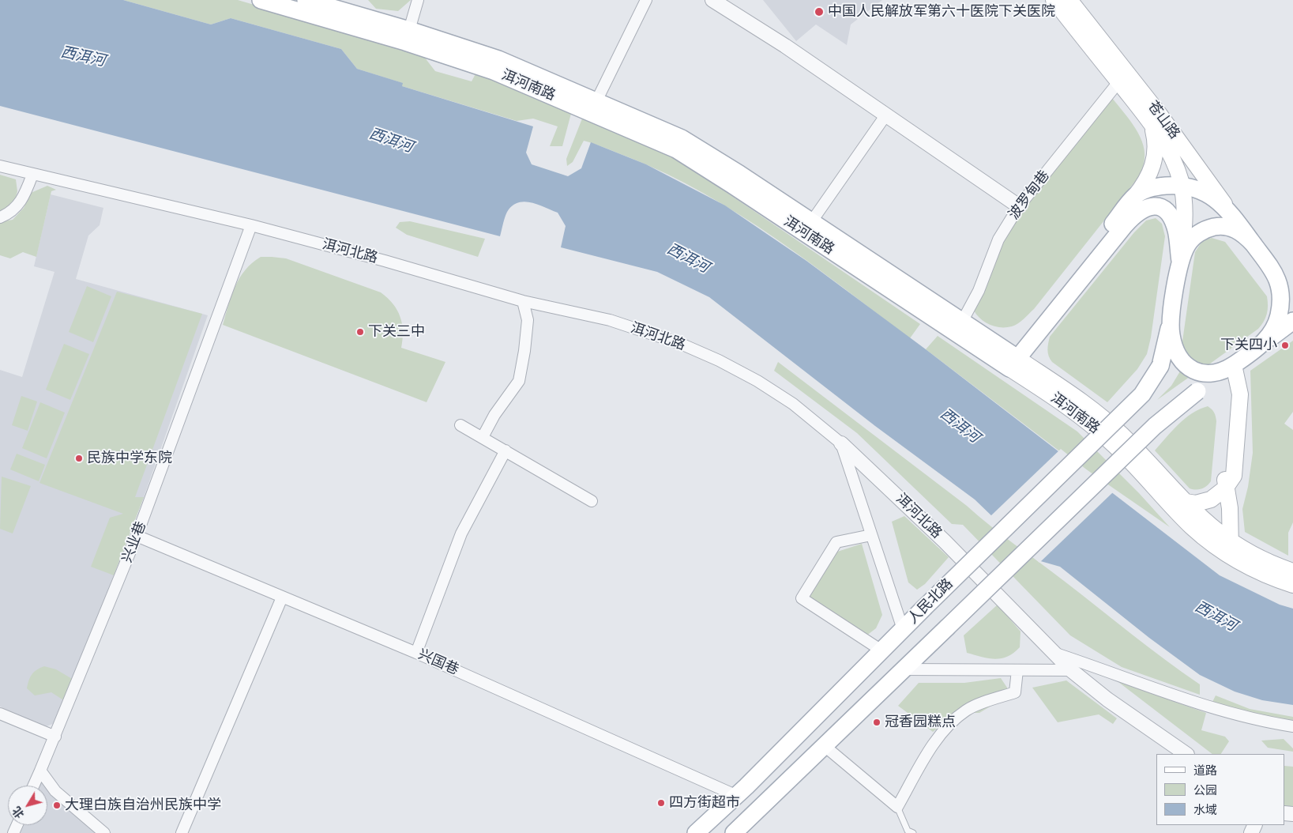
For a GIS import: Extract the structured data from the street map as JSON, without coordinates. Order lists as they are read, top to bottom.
{
  "streets": {
    "main road": ["洱河南路", "苍山路", "人民北路"],
    "street": [
      "波罗甸巷",
      "洱河北路",
      "兴业巷",
      "兴国巷"
    ]
  },
  "crossings": [
    ["洱河南路", "波罗甸巷"],
    ["苍山路", "波罗甸巷"],
    ["苍山路", "人民北路"],
    ["洱河北路", "兴业巷"],
    ["兴业巷", "兴国巷"],
    ["人民北路", "兴国巷"]
  ],
  "water": ["西洱河"],
  "places": [
    "中国人民解放军第六十医院下关医院",
    "下关三中",
    "下关四小",
    "民族中学东院",
    "冠香园糕点",
    "四方街超市",
    "大理白族自治州民族中学"
  ],
  "legend": ["道路", "公园", "水域"],
  "north": "bottom left"
}
